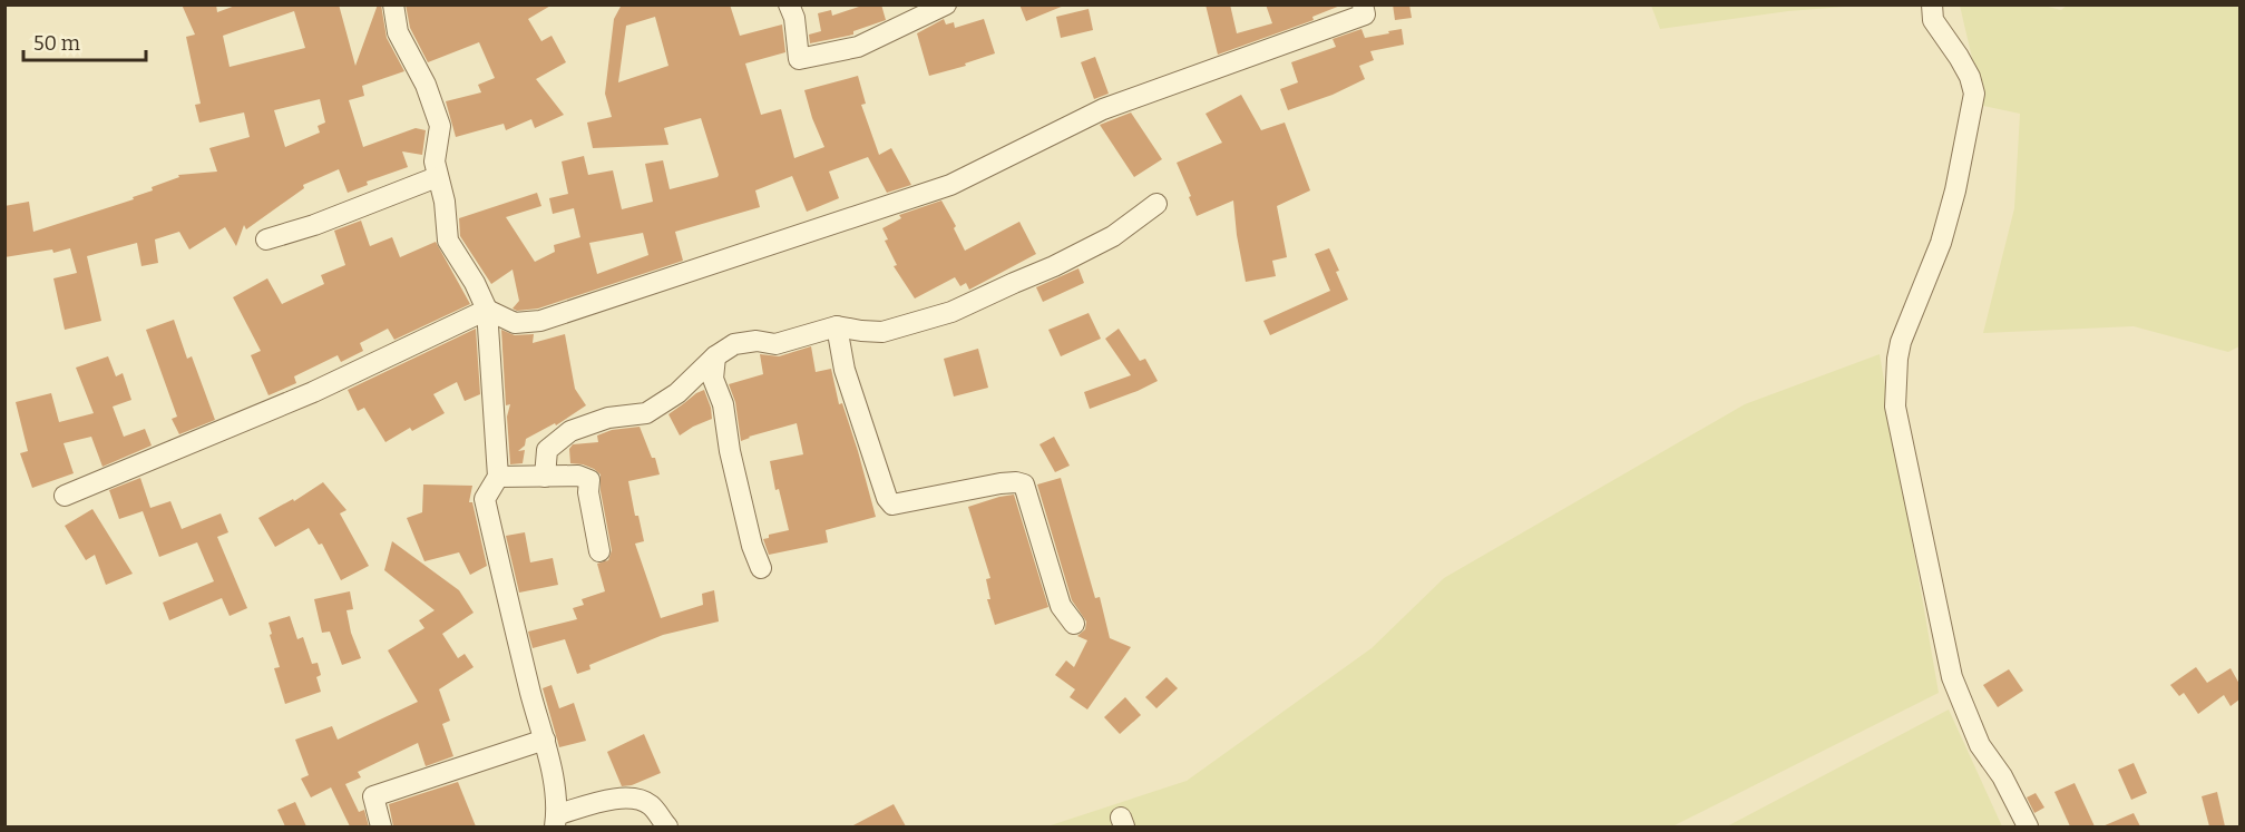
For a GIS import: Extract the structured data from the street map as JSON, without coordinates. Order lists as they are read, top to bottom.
{
  "scale_bar": "50 m"
}
